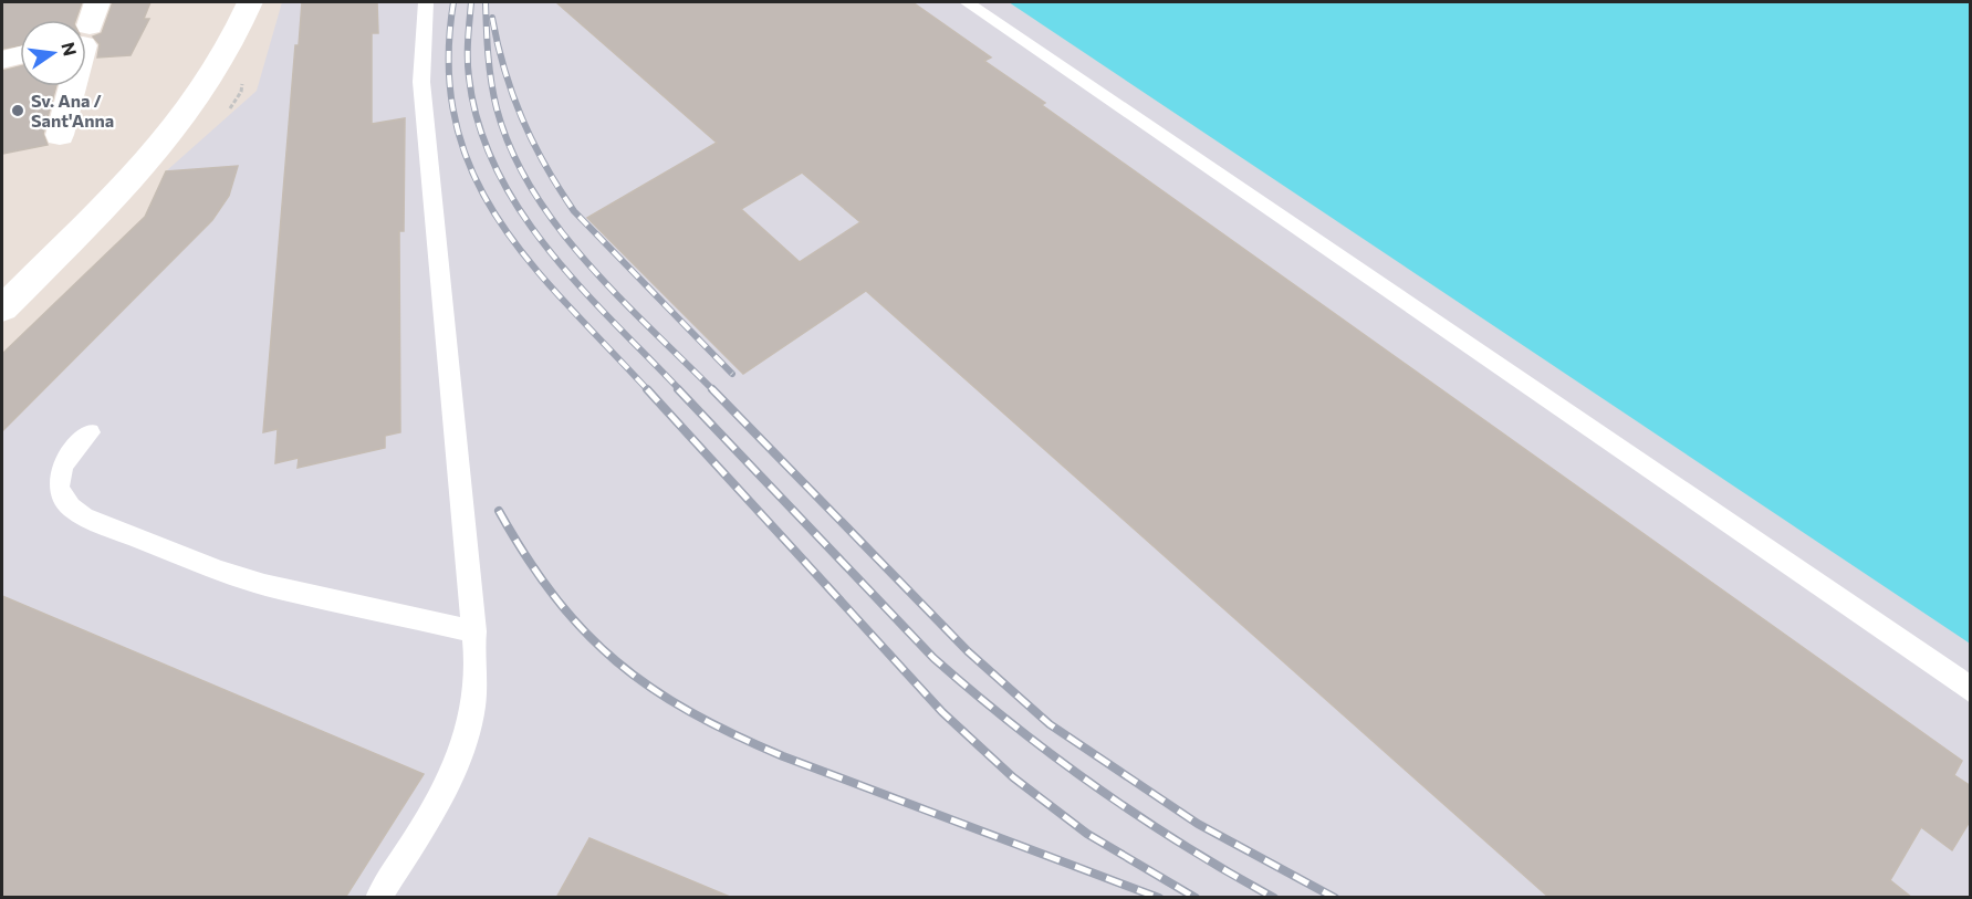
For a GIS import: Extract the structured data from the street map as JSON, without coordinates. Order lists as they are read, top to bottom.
{
  "places": ["Sv. Ana / Sant'Anna"],
  "north": "right"
}
